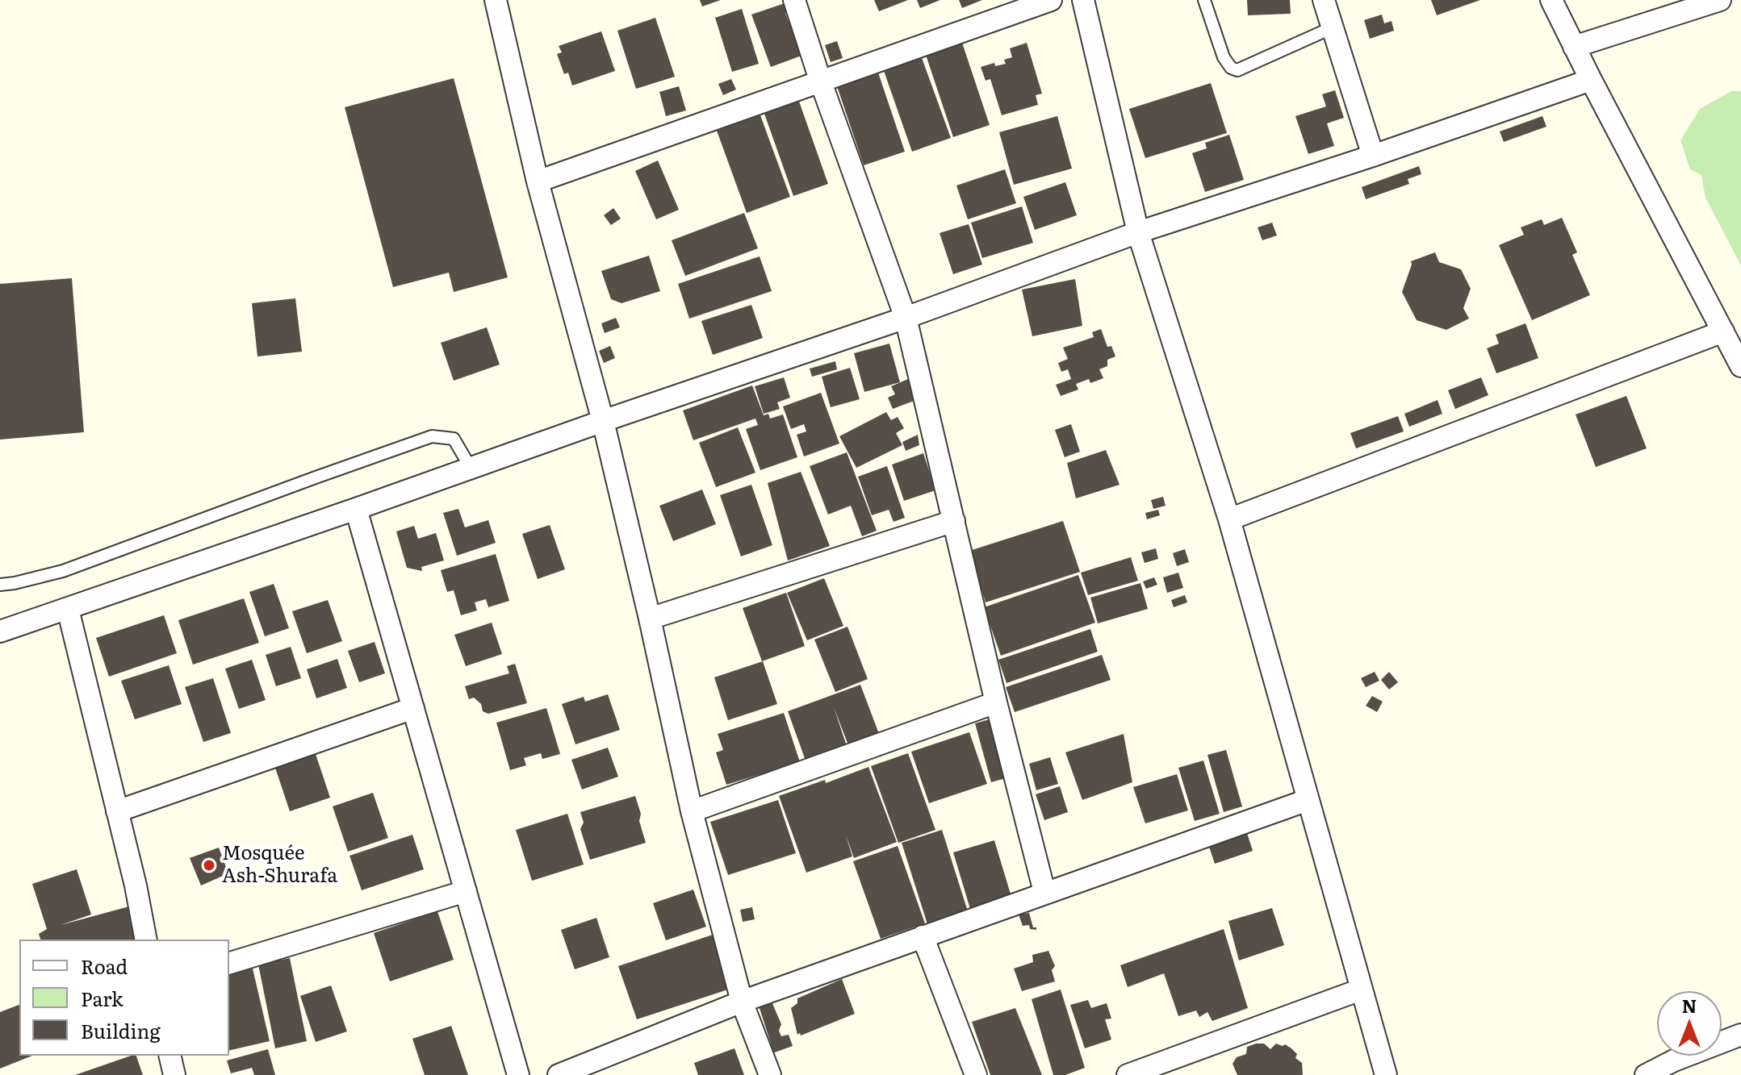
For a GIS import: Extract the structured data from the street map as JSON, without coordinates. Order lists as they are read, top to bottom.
{
  "places": ["Mosquée Ash-Shurafa"],
  "legend": ["Road", "Park", "Building"],
  "north": "top"
}
